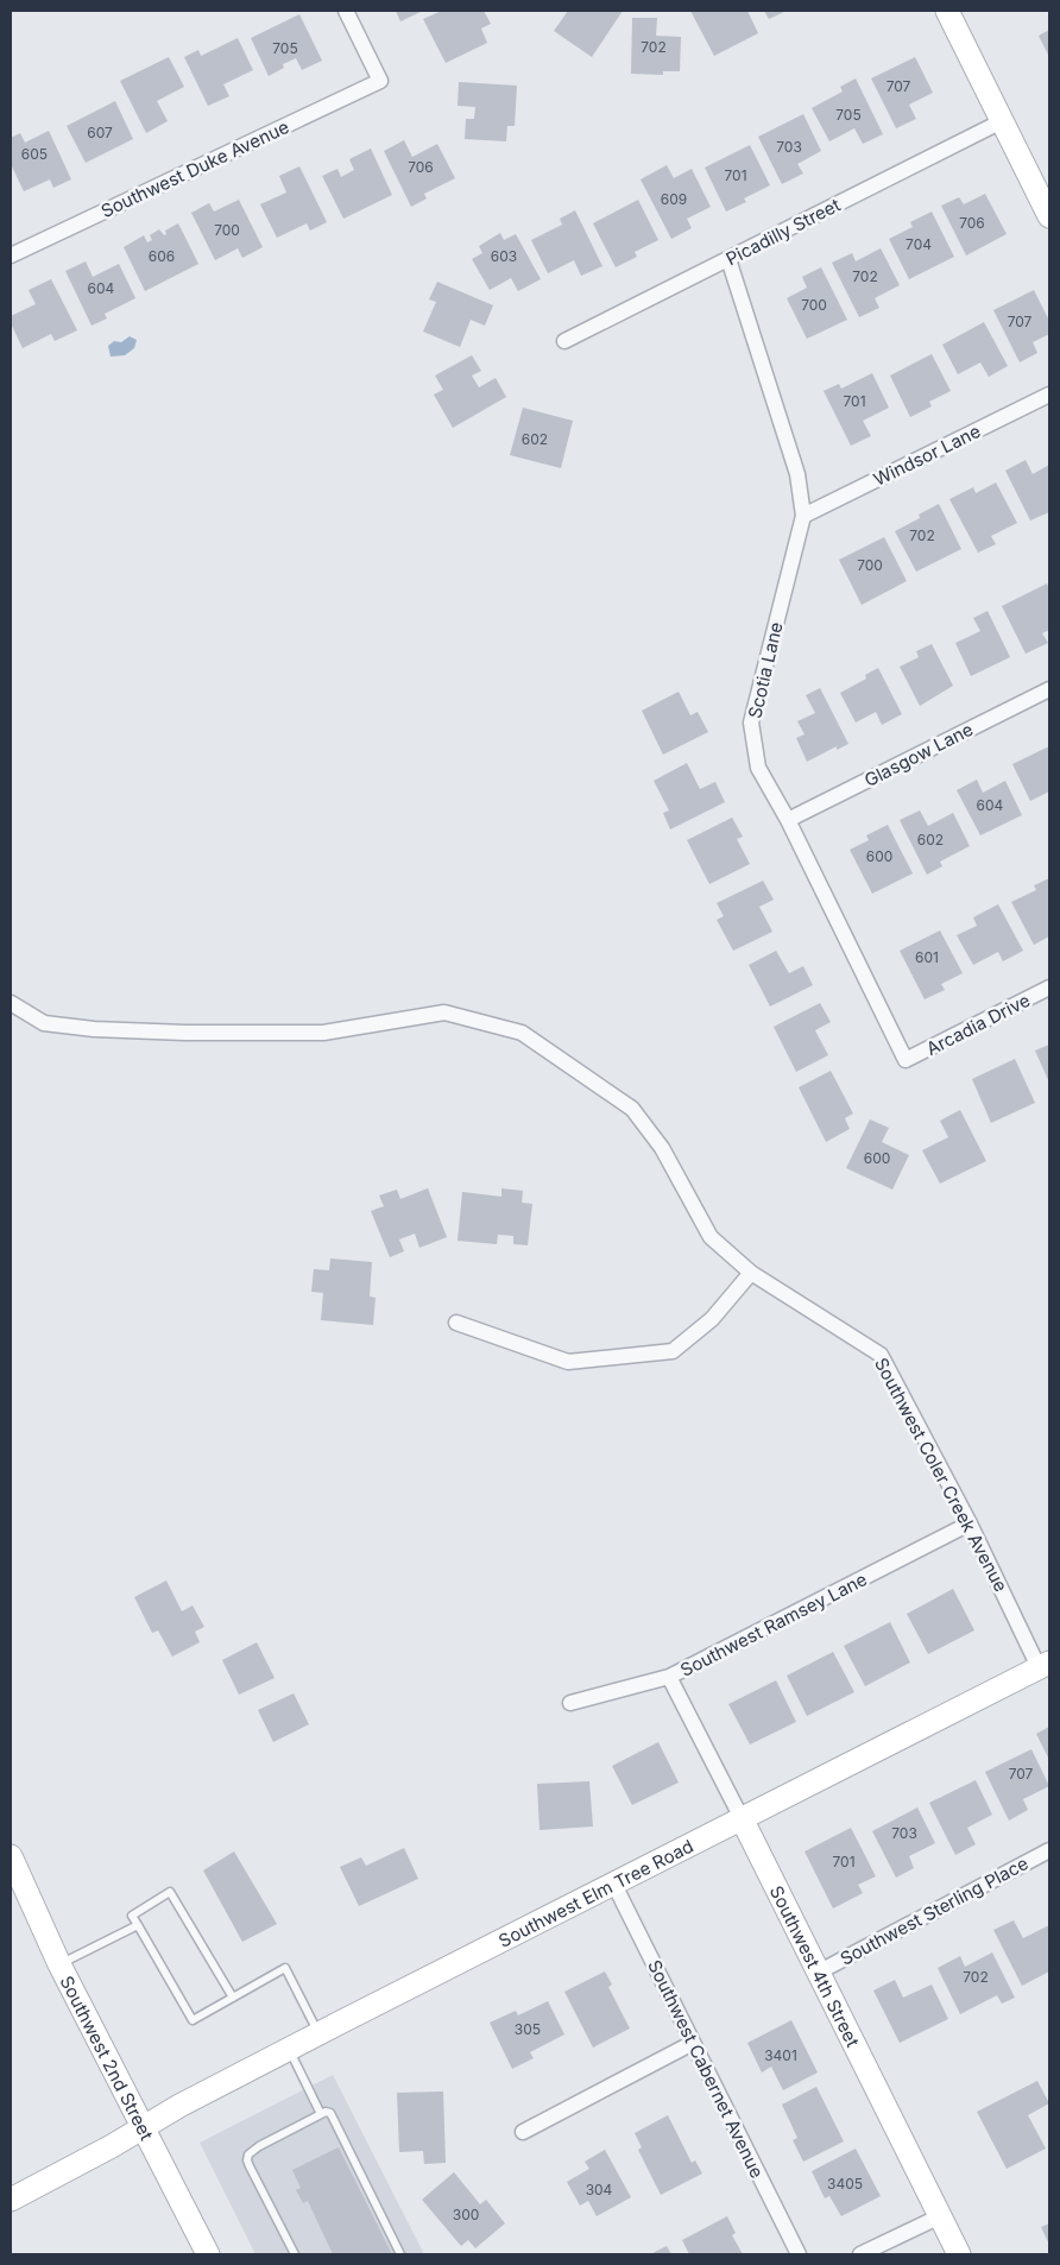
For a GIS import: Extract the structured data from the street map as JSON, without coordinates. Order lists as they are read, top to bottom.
{
  "streets": {
    "street": [
      "Southwest Duke Avenue",
      "Picadilly Street",
      "Windsor Lane",
      "Scotia Lane",
      "Glasgow Lane",
      "Arcadia Drive",
      "Southwest Coler Creek Avenue",
      "Southwest Ramsey Lane",
      "Southwest Elm Tree Road",
      "Southwest Sterling Place",
      "Southwest 4th Street",
      "Southwest 2nd Street",
      "Southwest Cabernet Avenue"
    ]
  },
  "crossings": [
    ["Picadilly Street", "Scotia Lane"],
    ["Windsor Lane", "Scotia Lane"],
    ["Scotia Lane", "Glasgow Lane"],
    ["Scotia Lane", "Arcadia Drive"],
    ["Southwest Coler Creek Avenue", "Southwest Ramsey Lane"],
    ["Southwest Coler Creek Avenue", "Southwest Elm Tree Road"],
    ["Southwest Ramsey Lane", "Southwest 4th Street"],
    ["Southwest Elm Tree Road", "Southwest 4th Street"],
    ["Southwest Elm Tree Road", "Southwest 2nd Street"],
    ["Southwest Elm Tree Road", "Southwest Cabernet Avenue"],
    ["Southwest Sterling Place", "Southwest 4th Street"]
  ],
  "house_numbers": [
    "702",
    "705",
    "707",
    "705",
    "607",
    "703",
    "605",
    "706",
    "701",
    "609",
    "706",
    "700",
    "704",
    "606",
    "603",
    "702",
    "604",
    "700",
    "707",
    "701",
    "602",
    "702",
    "700",
    "604",
    "602",
    "600",
    "601",
    "600",
    "707",
    "703",
    "701",
    "702",
    "305",
    "3401",
    "3405",
    "304",
    "300"
  ]
}
